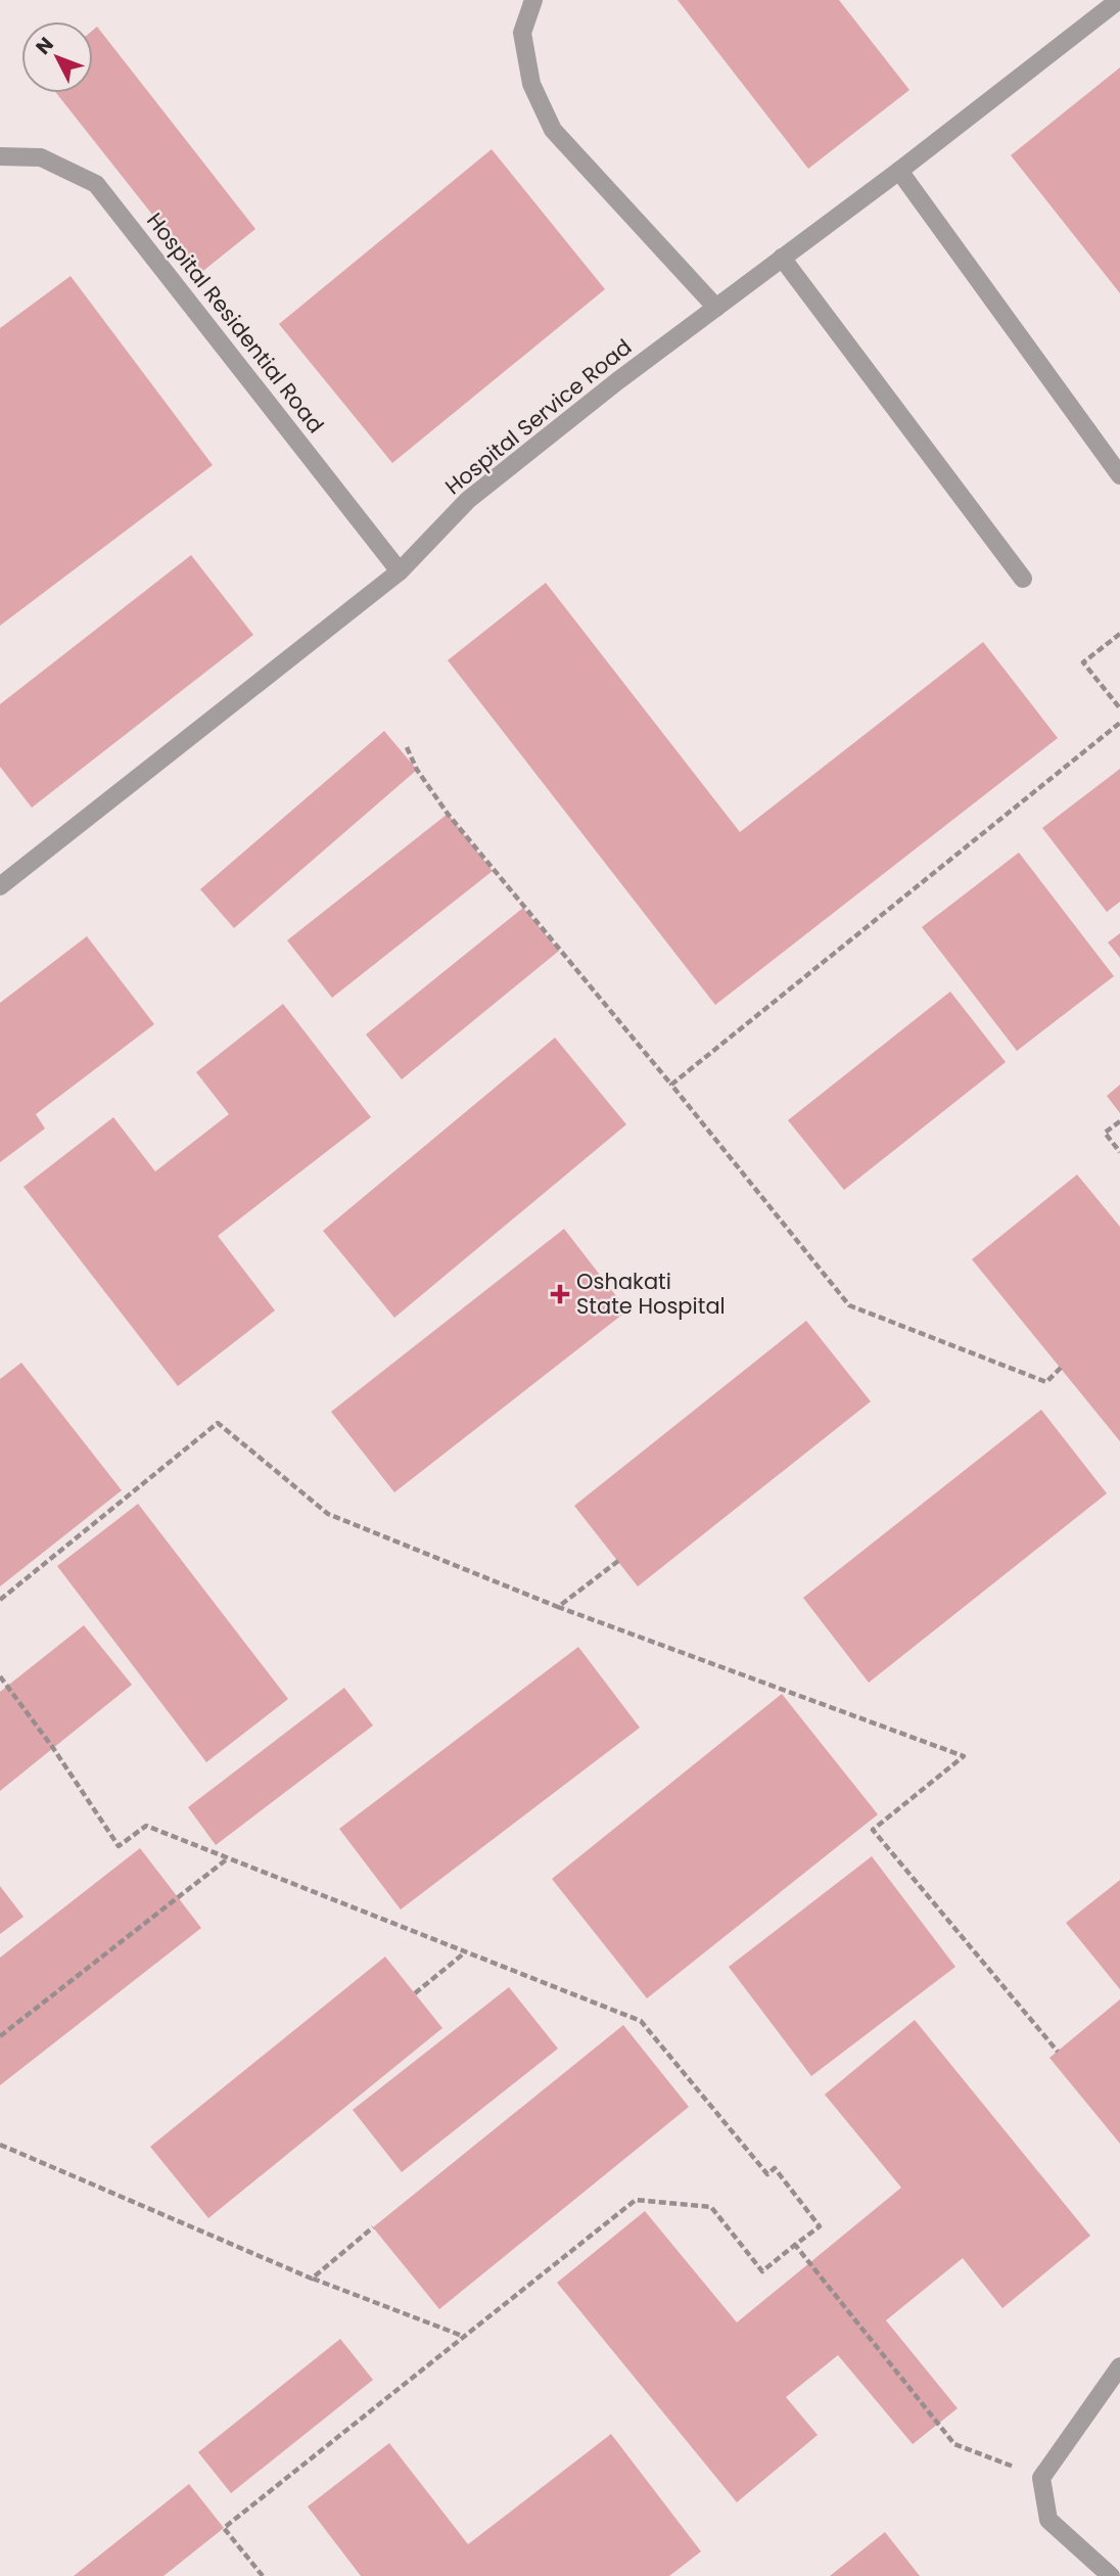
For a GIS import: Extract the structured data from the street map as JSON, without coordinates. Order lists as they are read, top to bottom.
{
  "streets": {
    "lane": ["Hospital Residential Road", "Hospital Service Road"]
  },
  "crossings": [
    ["Hospital Residential Road", "Hospital Service Road"]
  ],
  "places": {
    "health": ["Oshakati State Hospital"]
  },
  "north": "top left"
}
